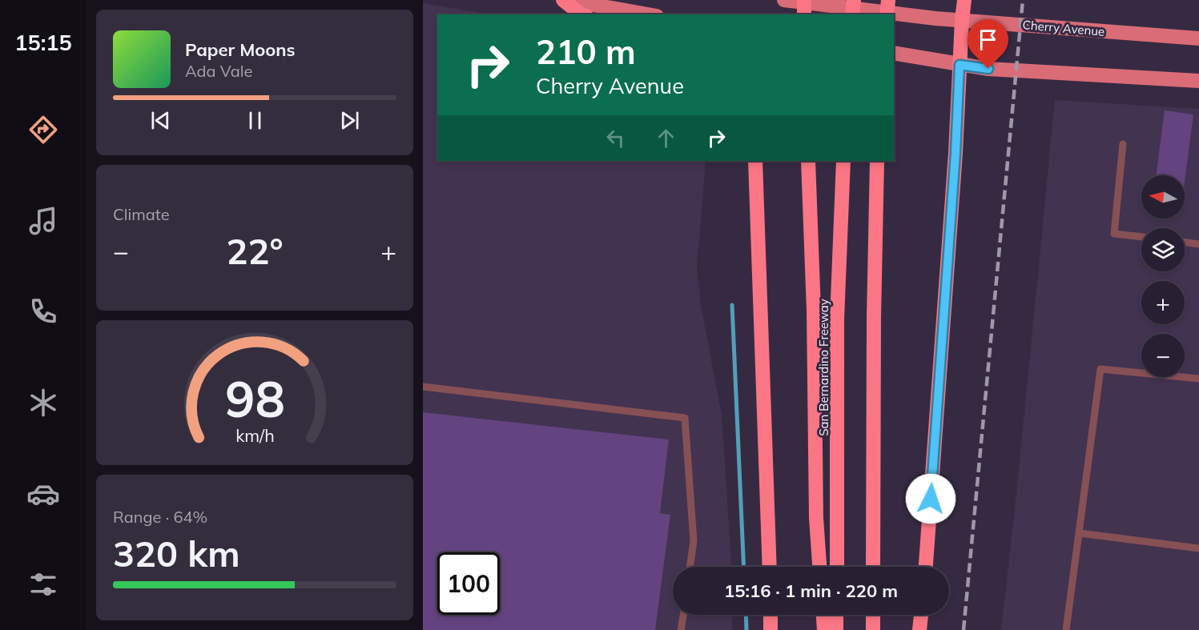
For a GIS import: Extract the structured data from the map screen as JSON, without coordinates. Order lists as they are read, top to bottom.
{
  "streets": {
    "highway": ["San Bernardino Freeway"],
    "main road": ["Cherry Avenue"]
  },
  "north": "left",
  "page": {
    "tabs": "15:15",
    "turn": ["210 m", "Cherry Avenue"],
    "song": ["Paper Moons", "Ada Vale"],
    "tile": [
      "Climate",
      ["Range · 64%", "320 km"]
    ],
    "map_buttons": ["+", "−"],
    "heat": ["−", "22°", "+"],
    "limit": "100",
    "trip": "15:16 · 1 min · 220 m",
    "gauge": ["98", "km/h"]
  }
}
